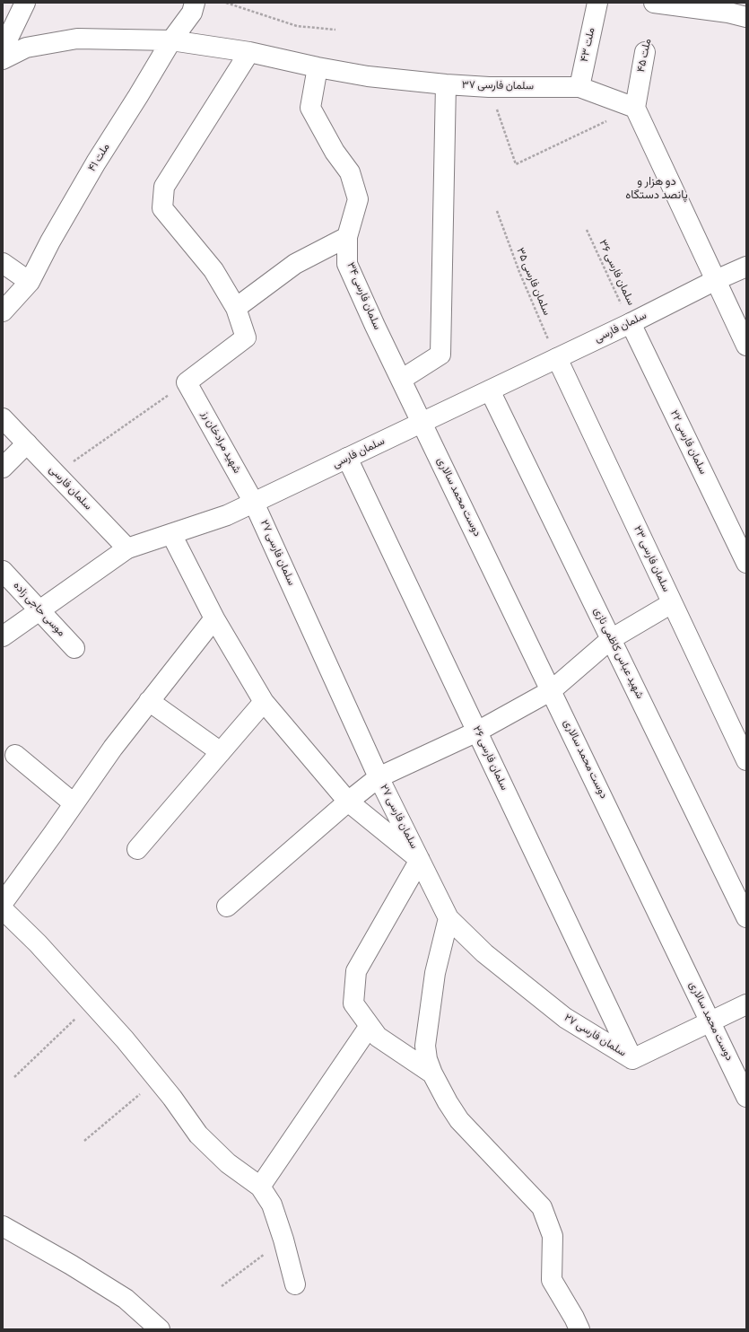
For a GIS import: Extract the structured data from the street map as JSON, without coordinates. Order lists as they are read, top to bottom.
{
  "streets": {
    "street": [
      "ملت ۴۳",
      "ملت ۴۵",
      "سلمان فارسی ۳۷",
      "ملت ۴۱",
      "سلمان فارسی ۳۴",
      "سلمان فارسی",
      "شهید مرادخان رز",
      "سلمان فارسی ۲۲",
      "دوست محمد سالاری",
      "سلمان فارسی ۲۷",
      "سلمان فارسی ۲۳",
      "موسی حاجی زاده",
      "شهید عباس کاظمی نازی",
      "سلمان فارسی ۲۶"
    ],
    "path": ["سلمان فارسی ۳۶", "سلمان فارسی ۳۵"]
  },
  "crossings": [
    ["ملت ۴۳", "سلمان فارسی ۳۷"],
    ["ملت ۴۵", "سلمان فارسی ۳۷"],
    ["سلمان فارسی ۳۷", "ملت ۴۱"],
    ["سلمان فارسی ۳۷", "سلمان فارسی ۳۴"],
    ["سلمان فارسی ۳۶", "سلمان فارسی"],
    ["سلمان فارسی ۳۶", "سلمان فارسی ۲۲"],
    ["سلمان فارسی ۳۵", "سلمان فارسی"],
    ["سلمان فارسی ۳۵", "سلمان فارسی ۲۳"],
    ["سلمان فارسی ۳۴", "سلمان فارسی"],
    ["سلمان فارسی ۳۴", "دوست محمد سالاری"],
    ["سلمان فارسی", "شهید مرادخان رز"],
    ["سلمان فارسی", "سلمان فارسی ۲۲"],
    ["سلمان فارسی", "دوست محمد سالاری"],
    ["سلمان فارسی", "سلمان فارسی ۲۷"],
    ["سلمان فارسی", "سلمان فارسی ۲۳"],
    ["سلمان فارسی", "شهید عباس کاظمی نازی"],
    ["سلمان فارسی", "سلمان فارسی ۲۶"],
    ["شهید مرادخان رز", "سلمان فارسی ۲۷"],
    ["سلمان فارسی ۲۷", "سلمان فارسی ۲۶"]
  ],
  "districts": ["دو هزار و پانصد دستگاه"]
}
